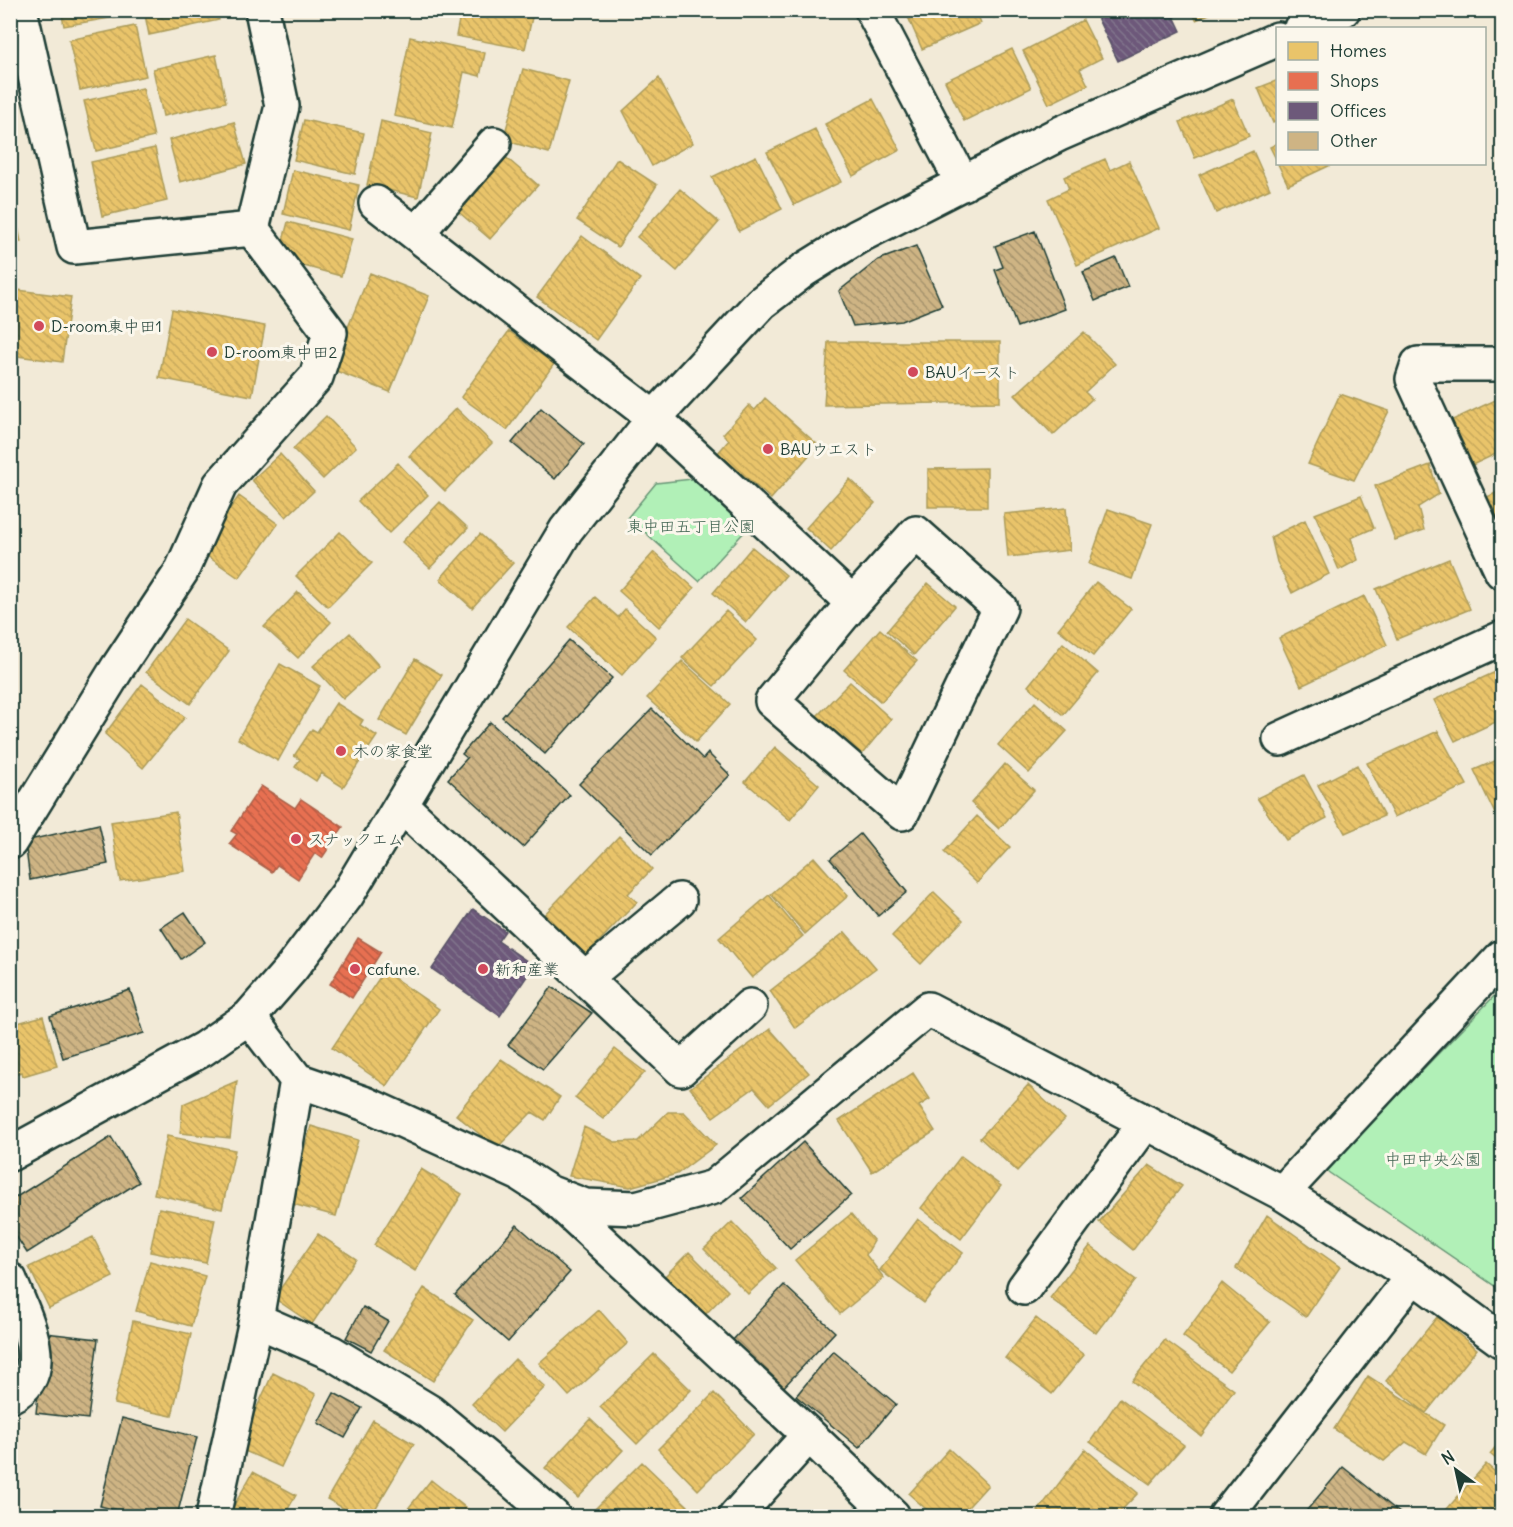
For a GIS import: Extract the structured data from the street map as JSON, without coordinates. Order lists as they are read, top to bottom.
{
  "parks": ["東中田五丁目公園", "中田中央公園"],
  "places": [
    "D-room東中田1",
    "D-room東中田2",
    "BAUイースト",
    "BAUウエスト",
    "木の家食堂",
    "スナックエム",
    "cafune.",
    "新和産業"
  ],
  "legend": [
    "Homes",
    "Shops",
    "Offices",
    "Other"
  ],
  "north": "top left"
}
